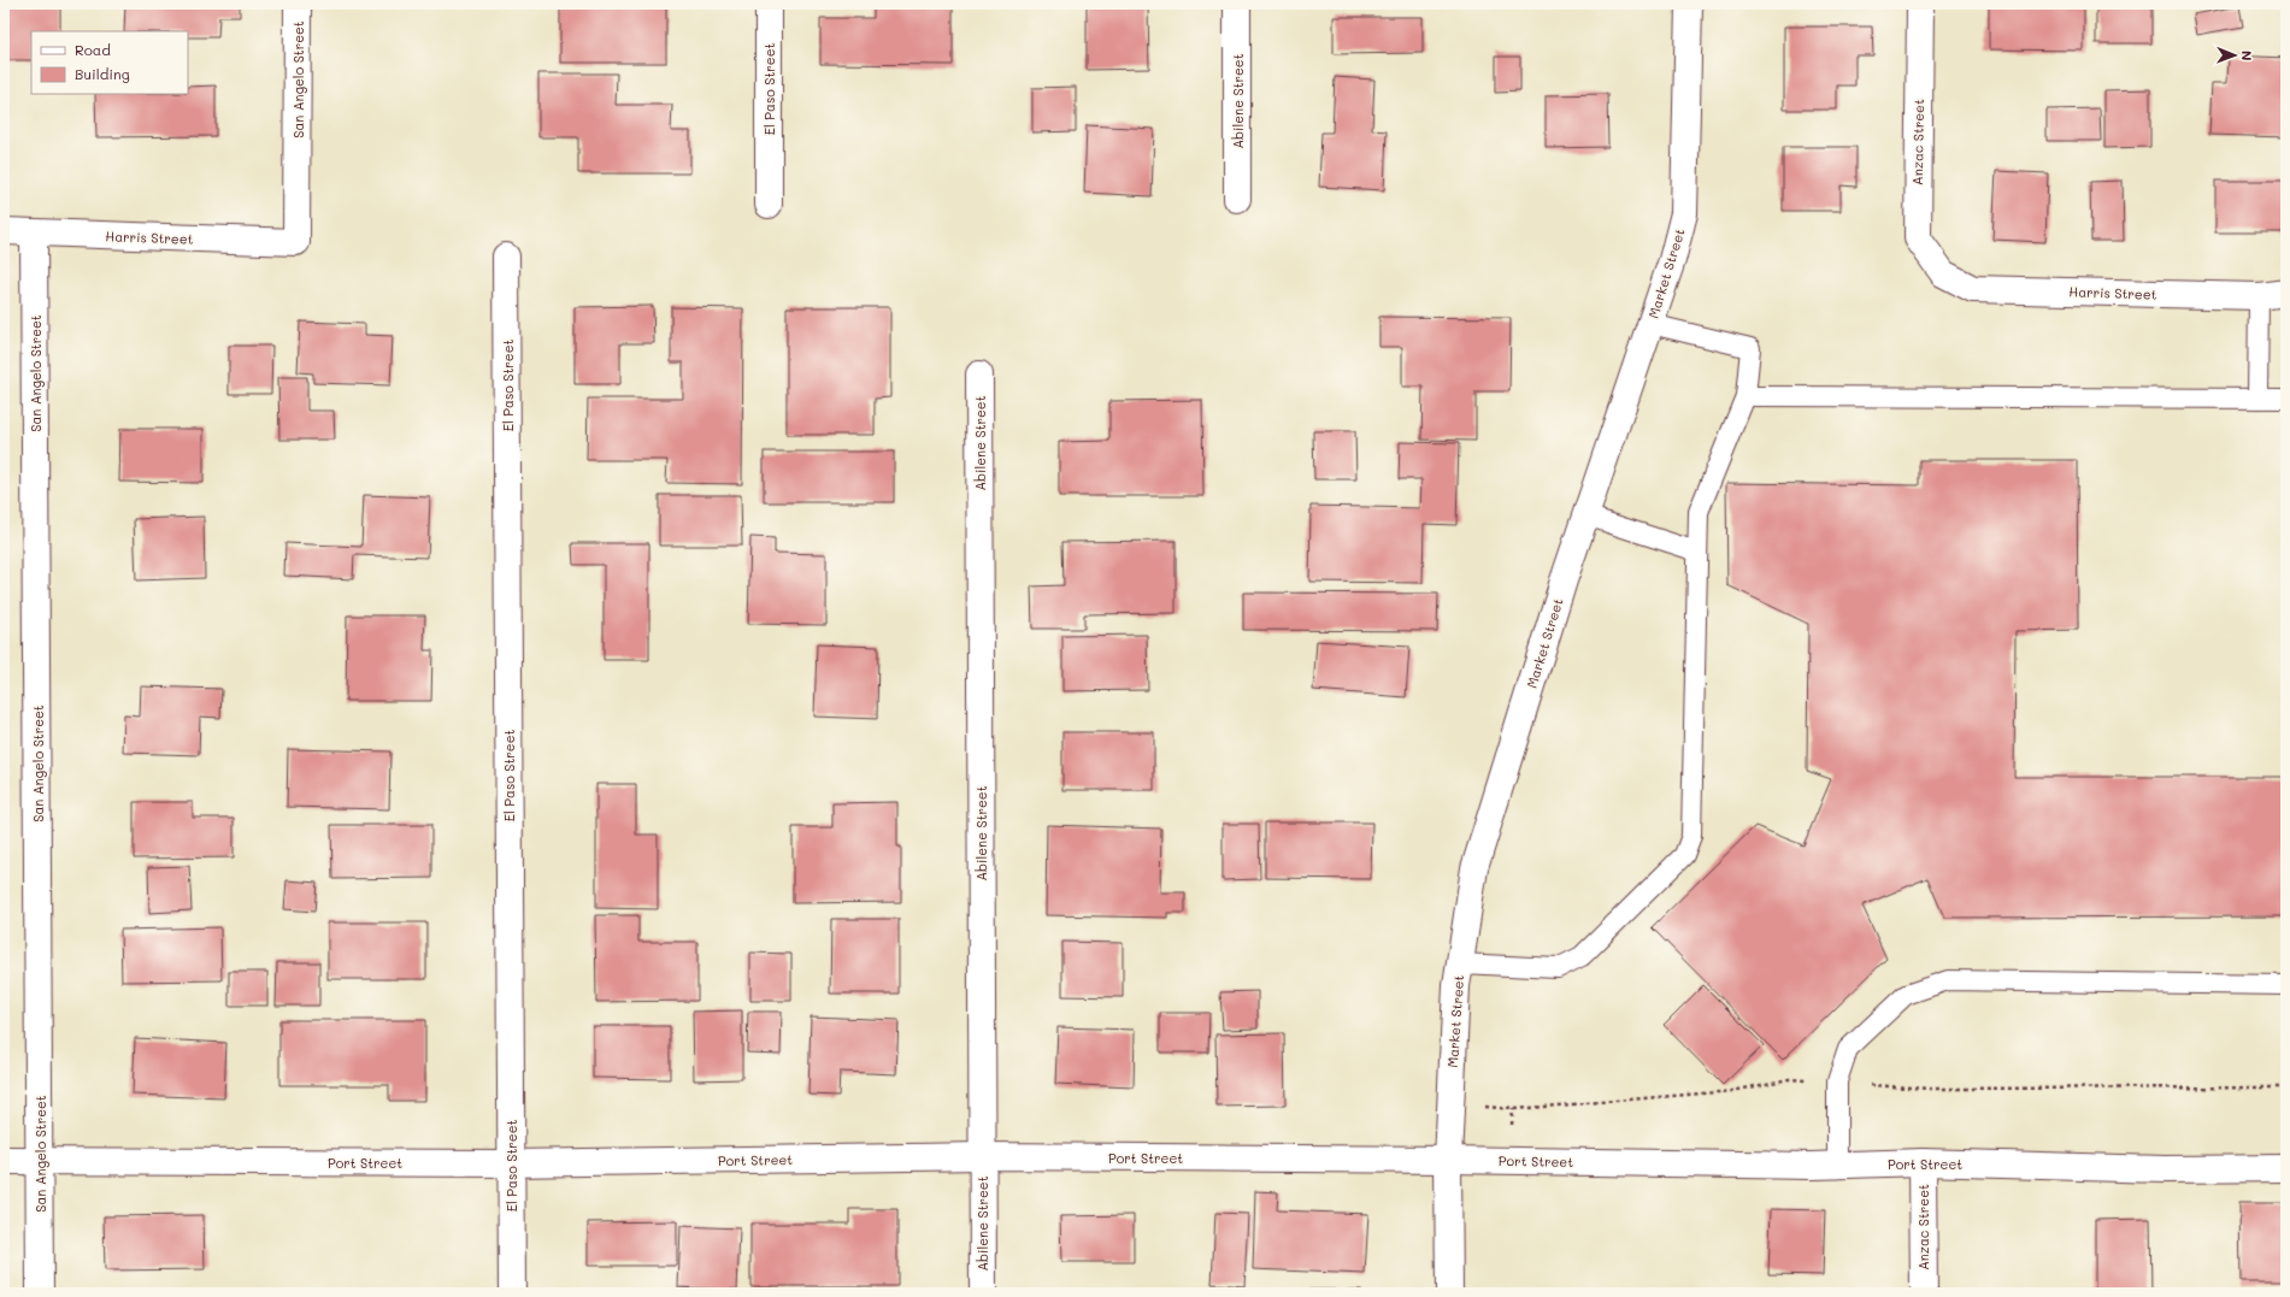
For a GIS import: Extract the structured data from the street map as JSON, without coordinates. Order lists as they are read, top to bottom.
{
  "streets": {
    "street": [
      "San Angelo Street",
      "El Paso Street",
      "Abilene Street",
      "Anzac Street",
      "Harris Street",
      "Market Street",
      "Port Street"
    ]
  },
  "crossings": [
    ["San Angelo Street", "Harris Street"],
    ["San Angelo Street", "Port Street"],
    ["El Paso Street", "Port Street"],
    ["Abilene Street", "Port Street"],
    ["Anzac Street", "Harris Street"],
    ["Anzac Street", "Port Street"],
    ["Market Street", "Port Street"]
  ],
  "legend": ["Road", "Building"],
  "north": "right"
}
